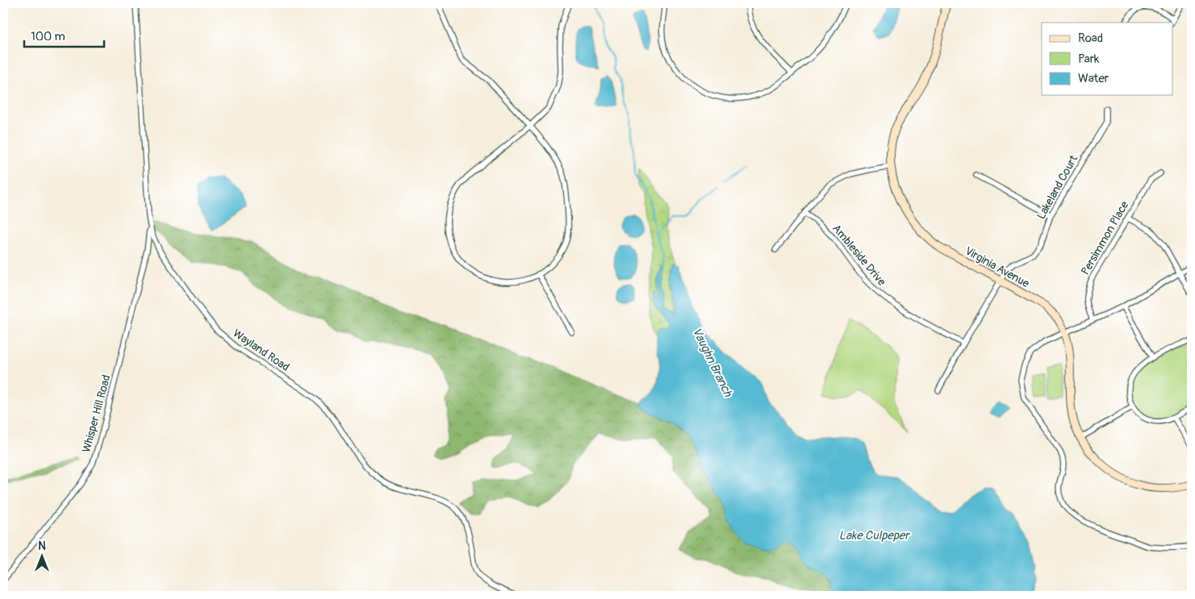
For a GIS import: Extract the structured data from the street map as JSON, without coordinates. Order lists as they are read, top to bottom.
{
  "streets": {
    "street": [
      "Lakeland Court",
      "Persimmon Place",
      "Ambleside Drive",
      "Virginia Avenue",
      "Wayland Road",
      "Whisper Hill Road"
    ]
  },
  "crossings": [
    ["Lakeland Court", "Ambleside Drive"],
    ["Lakeland Court", "Virginia Avenue"],
    ["Wayland Road", "Whisper Hill Road"]
  ],
  "water": ["Vaughn Branch", "Lake Culpeper"],
  "legend": ["Road", "Park", "Water"],
  "scale_bar": "100 m",
  "north": "top"
}
